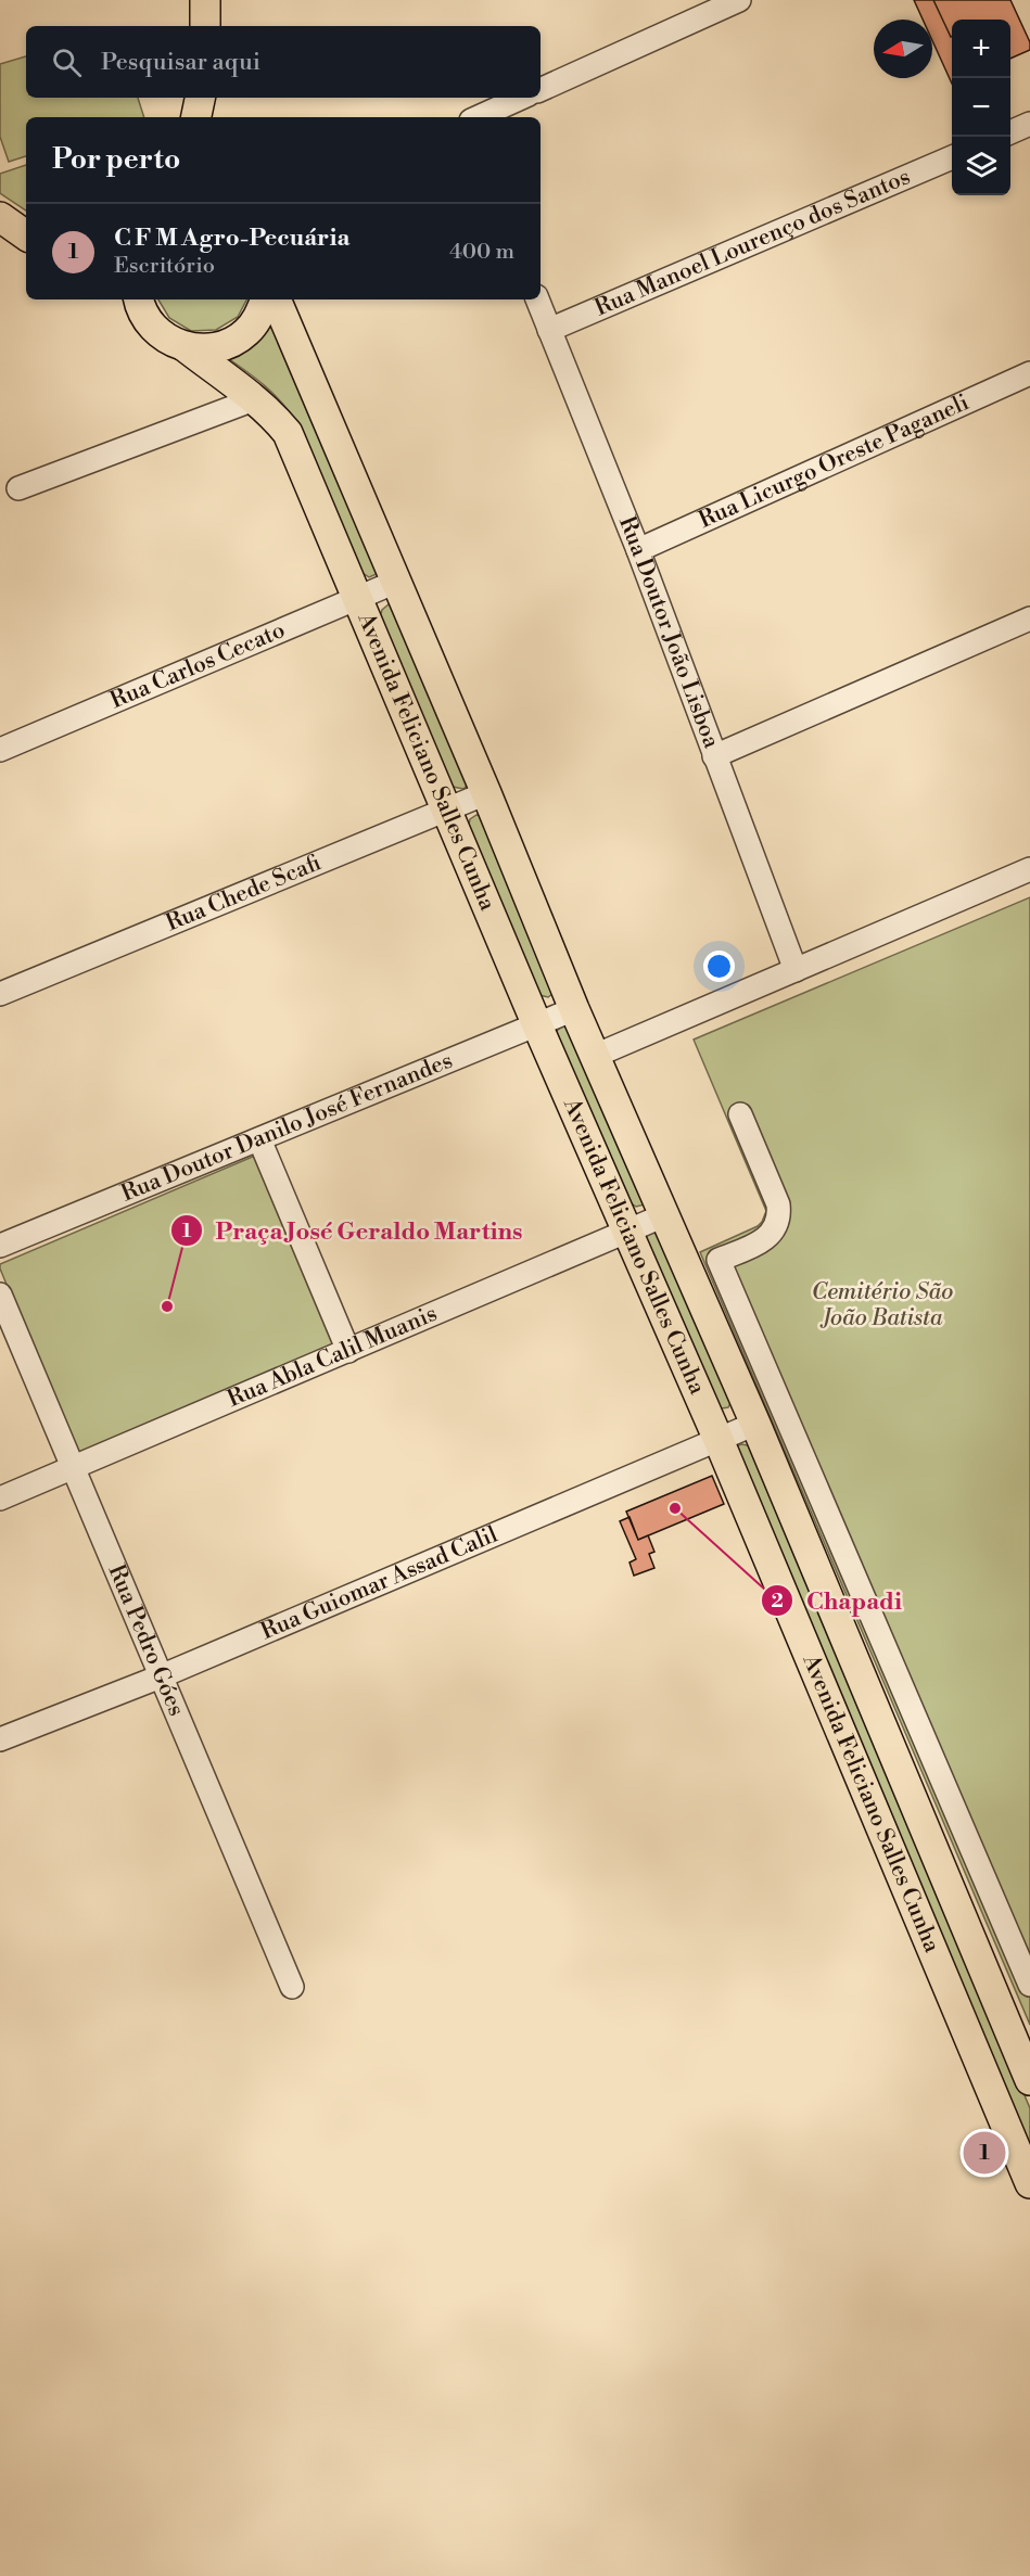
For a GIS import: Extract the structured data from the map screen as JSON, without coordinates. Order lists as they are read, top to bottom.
{
  "streets": {
    "main road": ["Avenida Feliciano Salles Cunha"],
    "street": [
      "Rua Manoel Lourenço dos Santos",
      "Rua Licurgo Oreste Paganeli",
      "Rua Doutor João Lisboa",
      "Rua Carlos Cecato",
      "Rua Chede Scafi",
      "Rua Doutor Danilo José Fernandes",
      "Rua Abla Calil Muanis",
      "Rua Guiomar Assad Calil",
      "Rua Pedro Góes"
    ]
  },
  "crossings": [
    ["Rua Manoel Lourenço dos Santos", "Rua Doutor João Lisboa"],
    ["Rua Licurgo Oreste Paganeli", "Rua Doutor João Lisboa"],
    ["Rua Carlos Cecato", "Avenida Feliciano Salles Cunha"],
    ["Avenida Feliciano Salles Cunha", "Rua Chede Scafi"],
    ["Avenida Feliciano Salles Cunha", "Rua Doutor Danilo José Fernandes"],
    ["Avenida Feliciano Salles Cunha", "Rua Abla Calil Muanis"],
    ["Avenida Feliciano Salles Cunha", "Rua Guiomar Assad Calil"],
    ["Rua Abla Calil Muanis", "Rua Pedro Góes"],
    ["Rua Guiomar Assad Calil", "Rua Pedro Góes"]
  ],
  "parks": ["Cemitério São João Batista"],
  "places": ["Praça José Geraldo Martins", "Chapadi"],
  "north": "left",
  "page": {
    "map_buttons": ["+", "−"],
    "search": "Pesquisar aqui",
    "heading": "Por perto",
    "list": [
      {
        "mark": "1",
        "name": "C F M Agro-Pecuária",
        "note": "Escritório",
        "value": "400 m"
      }
    ],
    "pins": "1"
  }
}
